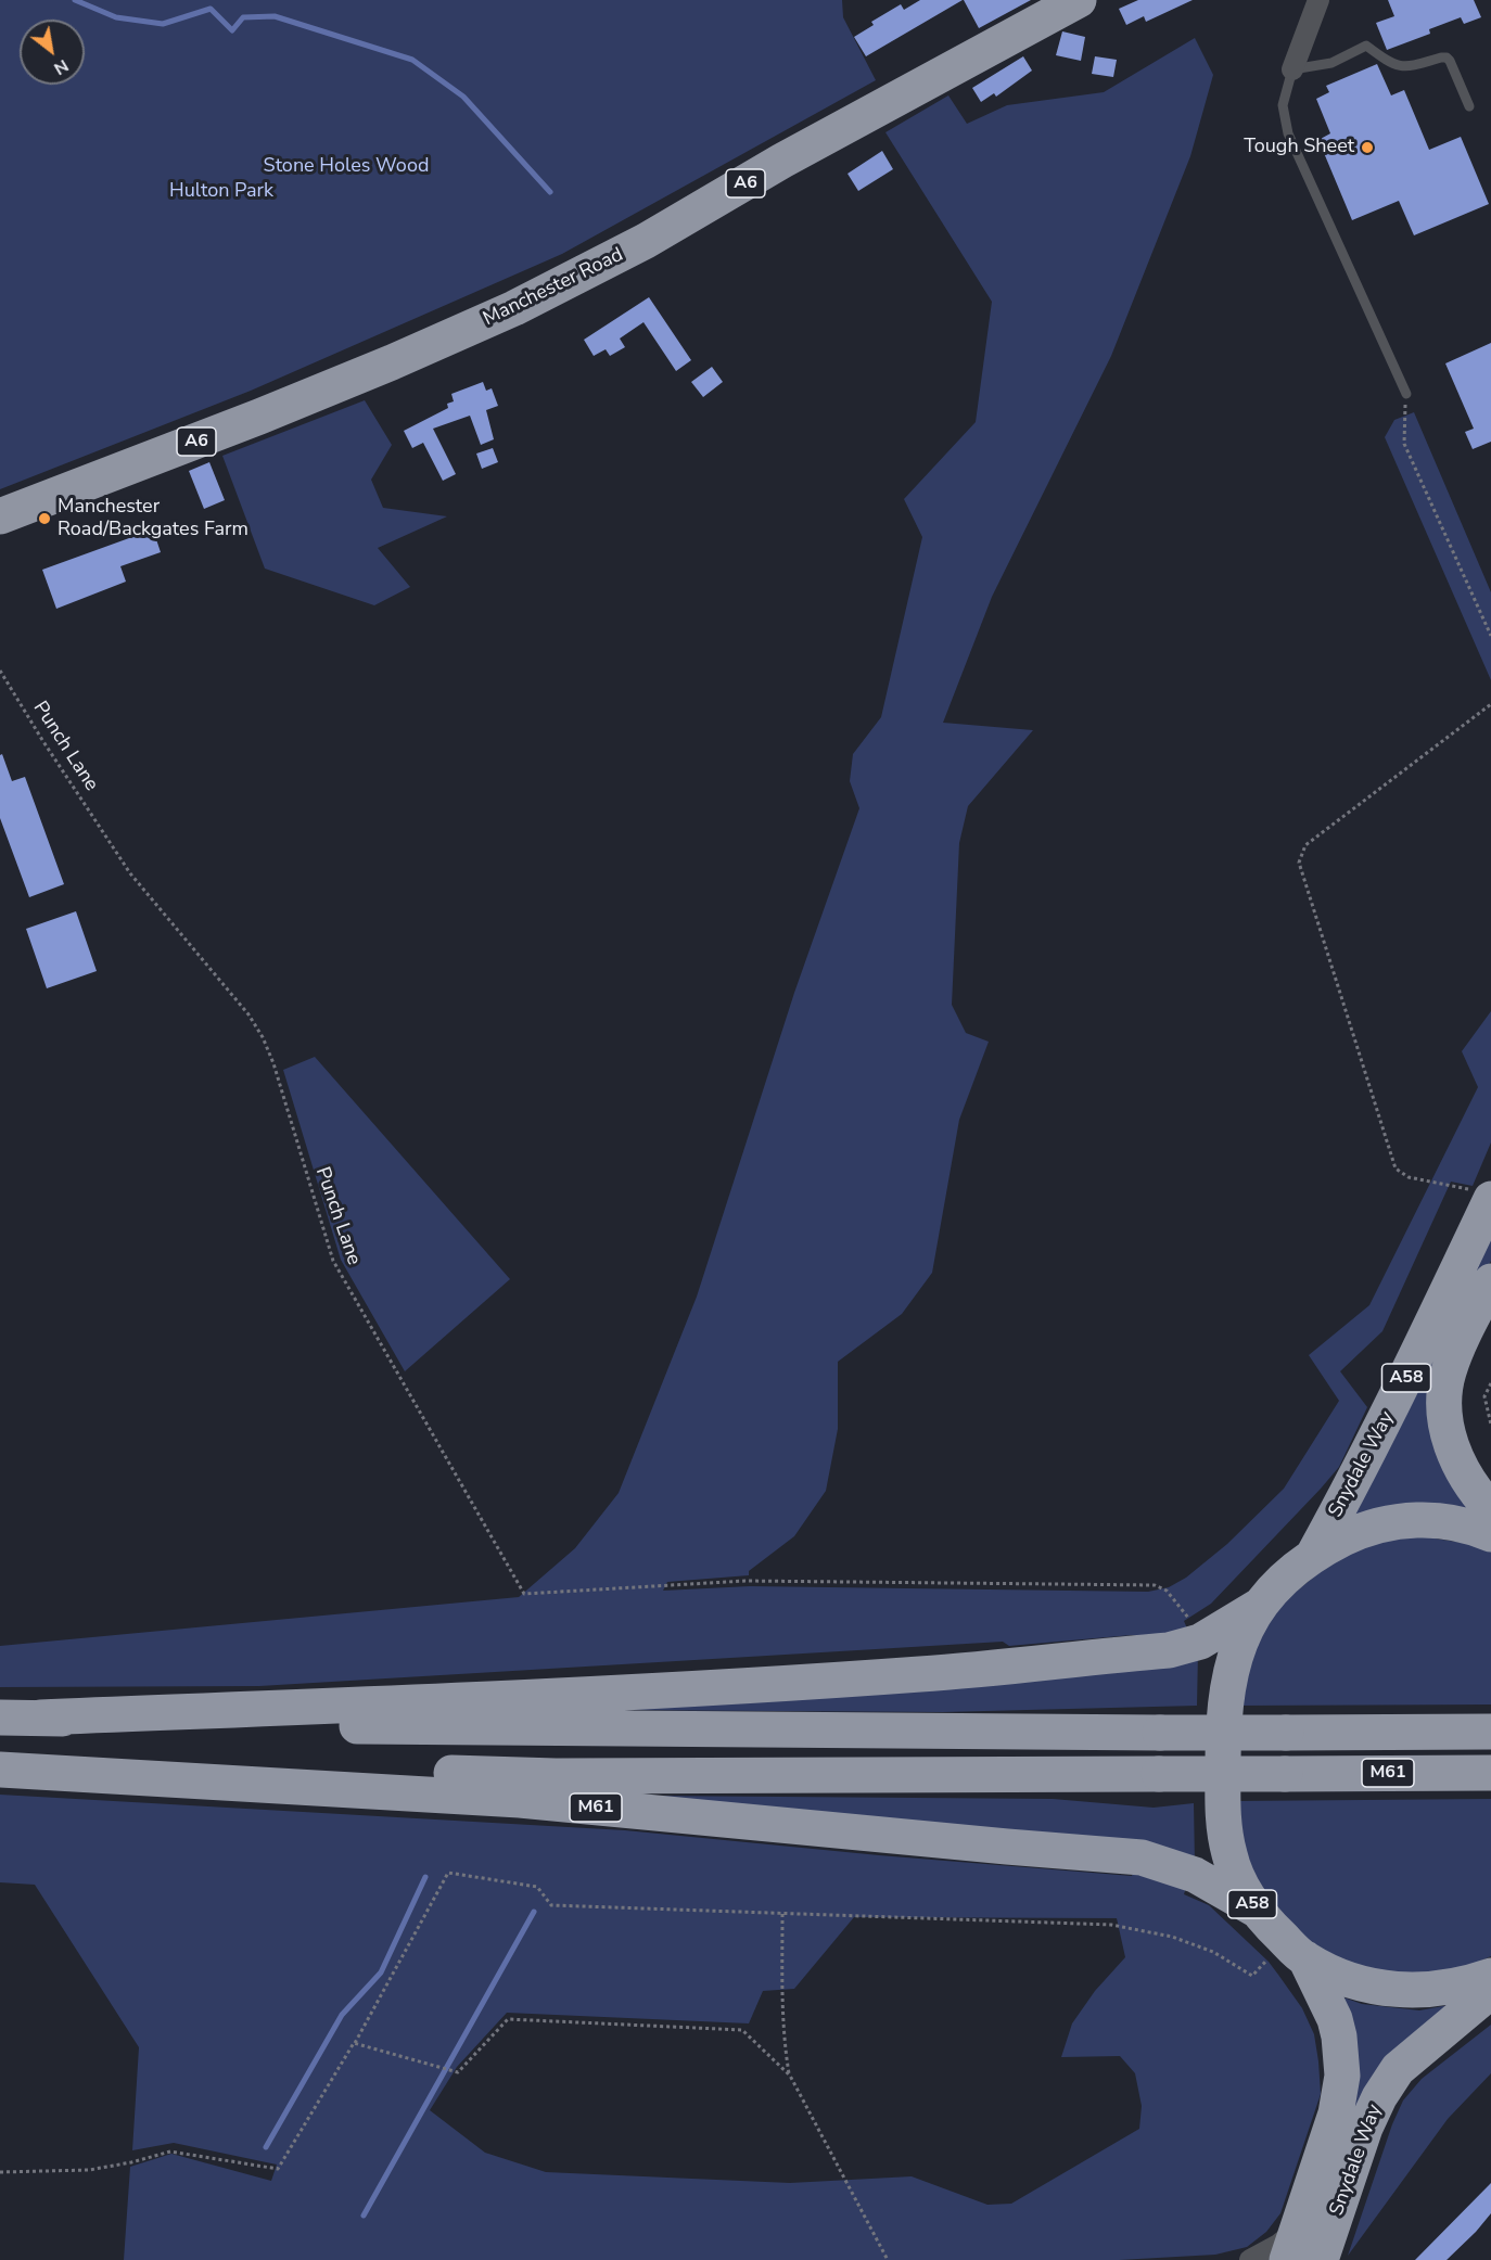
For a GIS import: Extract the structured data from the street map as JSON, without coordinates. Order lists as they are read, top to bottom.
{
  "streets": {
    "highway": [
      "A6",
      "Manchester Road",
      "A58",
      "Snydale Way",
      "M61"
    ],
    "path": ["Punch Lane"]
  },
  "crossings": [
    ["A58", "Snydale Way"],
    ["A58", "M61"]
  ],
  "parks": ["Stone Holes Wood", "Hulton Park"],
  "places": ["Tough Sheet", "Manchester Road/Backgates Farm"],
  "north": "bottom right"
}
